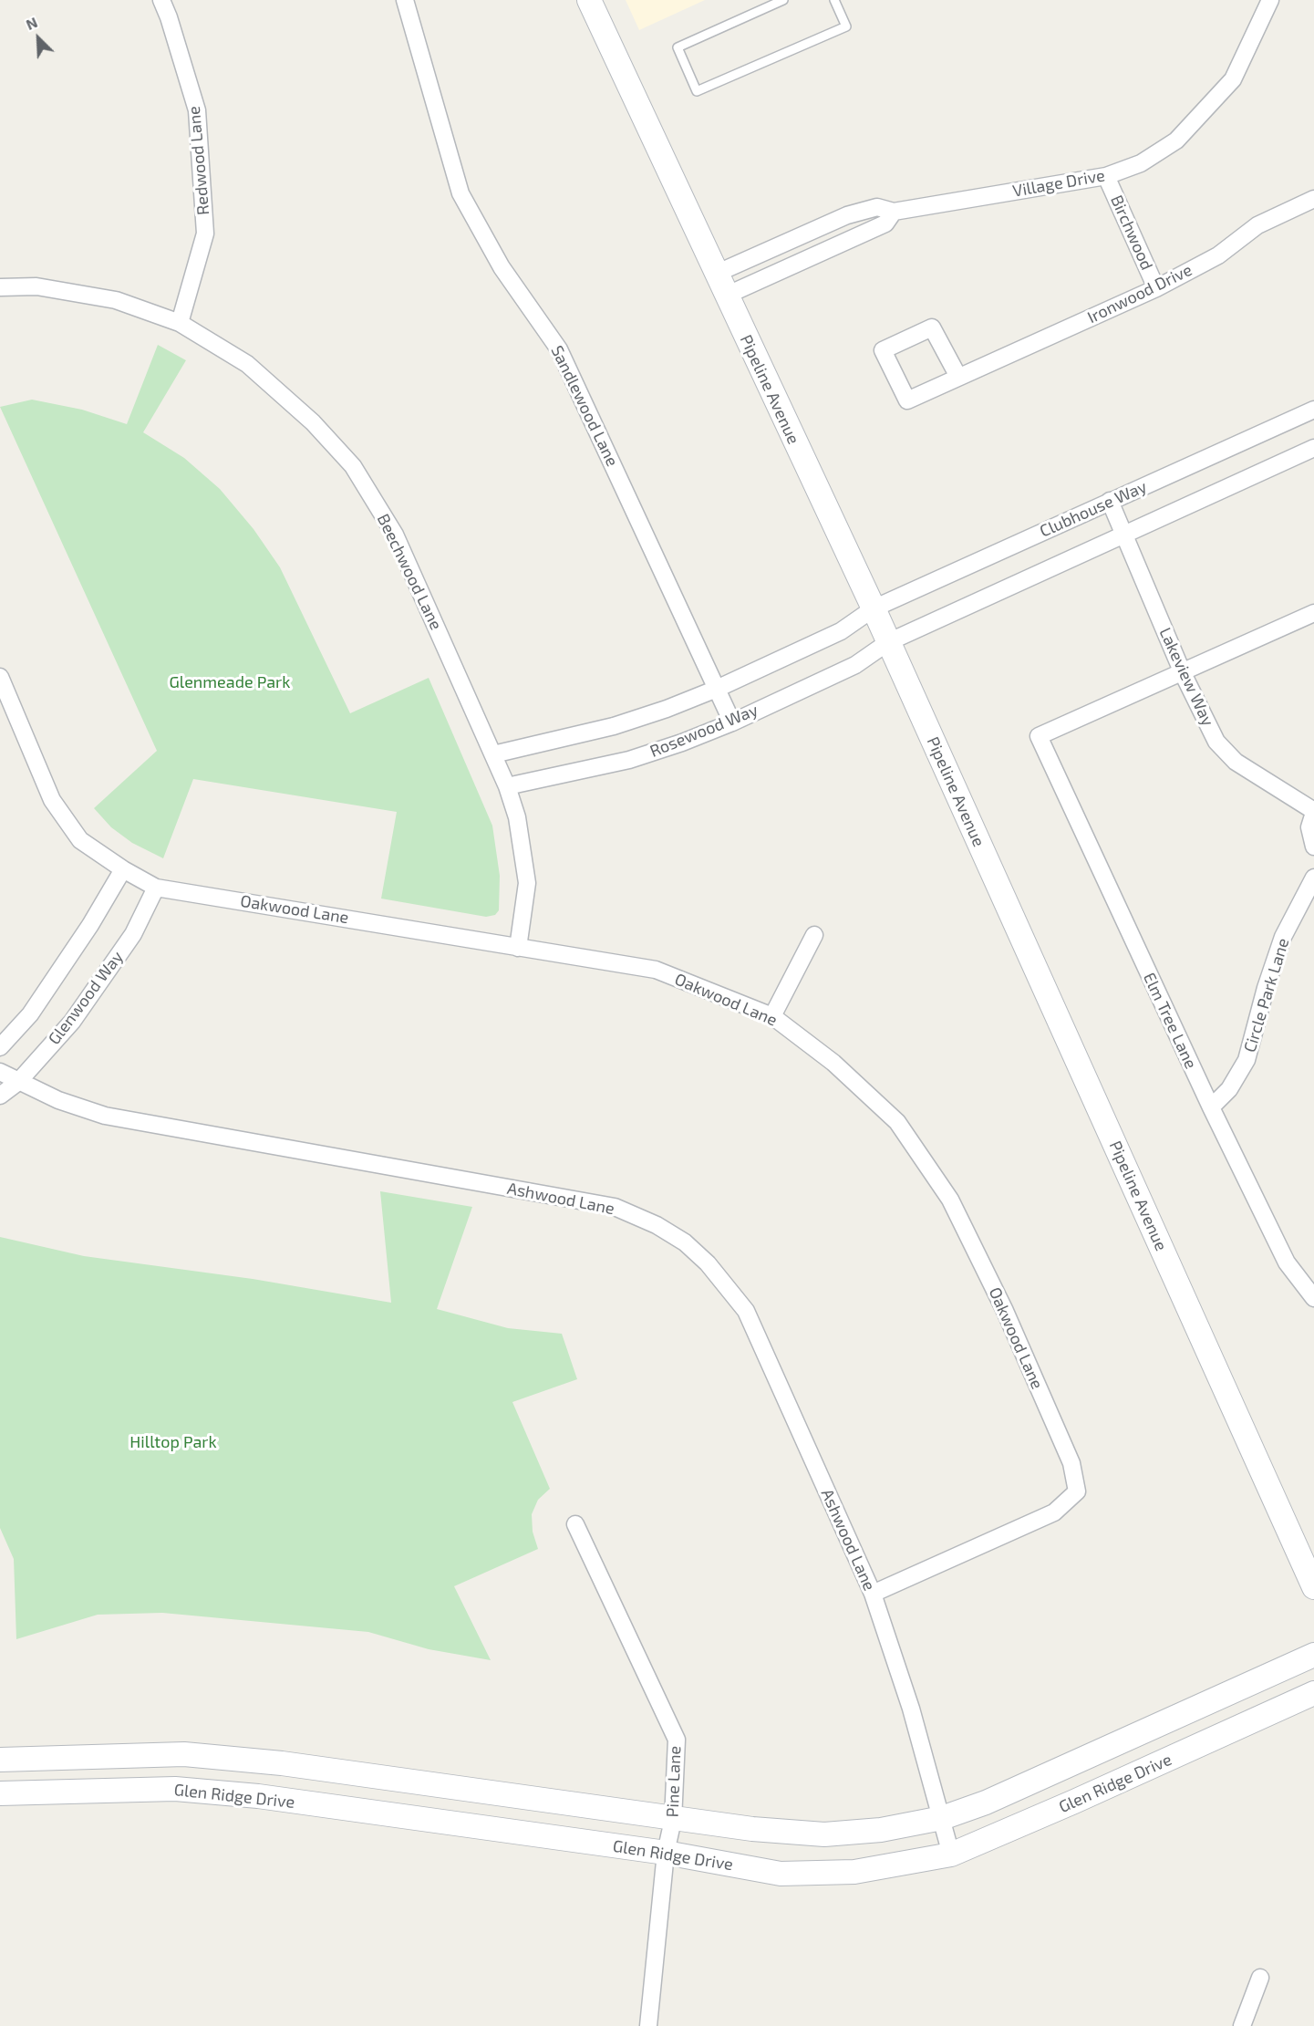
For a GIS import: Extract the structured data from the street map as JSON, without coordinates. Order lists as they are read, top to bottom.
{
  "streets": {
    "street": [
      "Redwood Lane",
      "Village Drive",
      "Birchwood",
      "Ironwood Drive",
      "Pipeline Avenue",
      "Sandlewood Lane",
      "Clubhouse Way",
      "Beechwood Lane",
      "Lakeview Way",
      "Rosewood Way",
      "Oakwood Lane",
      "Circle Park Lane",
      "Glenwood Way",
      "Elm Tree Lane",
      "Ashwood Lane",
      "Pine Lane",
      "Glen Ridge Drive"
    ]
  },
  "crossings": [
    ["Redwood Lane", "Beechwood Lane"],
    ["Village Drive", "Birchwood"],
    ["Village Drive", "Pipeline Avenue"],
    ["Birchwood", "Ironwood Drive"],
    ["Pipeline Avenue", "Clubhouse Way"],
    ["Pipeline Avenue", "Rosewood Way"],
    ["Sandlewood Lane", "Rosewood Way"],
    ["Clubhouse Way", "Lakeview Way"],
    ["Clubhouse Way", "Rosewood Way"],
    ["Beechwood Lane", "Rosewood Way"],
    ["Beechwood Lane", "Oakwood Lane"],
    ["Lakeview Way", "Elm Tree Lane"],
    ["Oakwood Lane", "Glenwood Way"],
    ["Oakwood Lane", "Ashwood Lane"],
    ["Circle Park Lane", "Elm Tree Lane"],
    ["Glenwood Way", "Ashwood Lane"],
    ["Ashwood Lane", "Glen Ridge Drive"],
    ["Pine Lane", "Glen Ridge Drive"]
  ],
  "parks": ["Glenmeade Park", "Hilltop Park"],
  "north": "top left"
}
